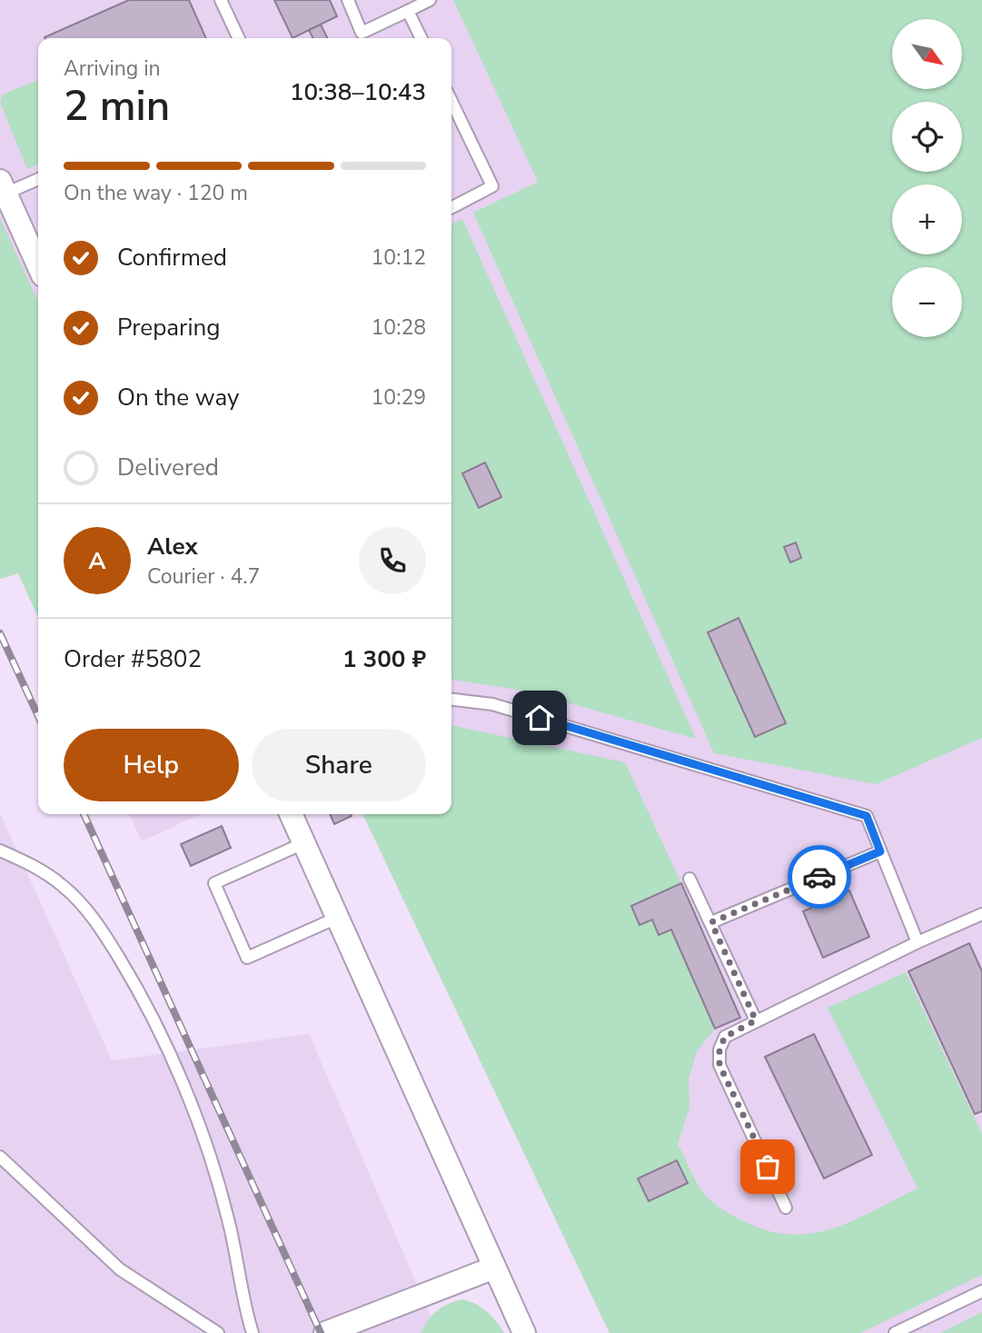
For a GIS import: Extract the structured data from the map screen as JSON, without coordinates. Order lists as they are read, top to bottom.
{
  "north": "bottom right",
  "page": {
    "map_buttons": ["+", "−"],
    "heading": ["2 min", "Arriving in", "10:38–10:43"],
    "panel": [
      "Alex",
      "Courier · 4.7",
      "Order #5802",
      "1 300 ₽"
    ],
    "bar": "On the way · 120 m",
    "list": [
      ["Confirmed", "10:12"],
      ["Preparing", "10:28"],
      ["On the way", "10:29"],
      "Delivered"
    ],
    "round": "A",
    "buttons": ["Help", "Share"]
  }
}
